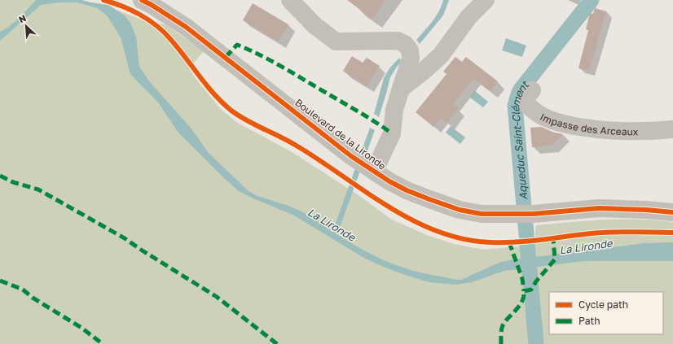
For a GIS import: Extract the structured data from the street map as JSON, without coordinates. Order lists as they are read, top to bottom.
{
  "streets": {
    "street": ["Impasse des Arceaux", "Boulevard de la Lironde"]
  },
  "water": ["Aqueduc Saint-Clément", "La Lironde"],
  "legend": ["Cycle path", "Path"],
  "north": "top left"
}
